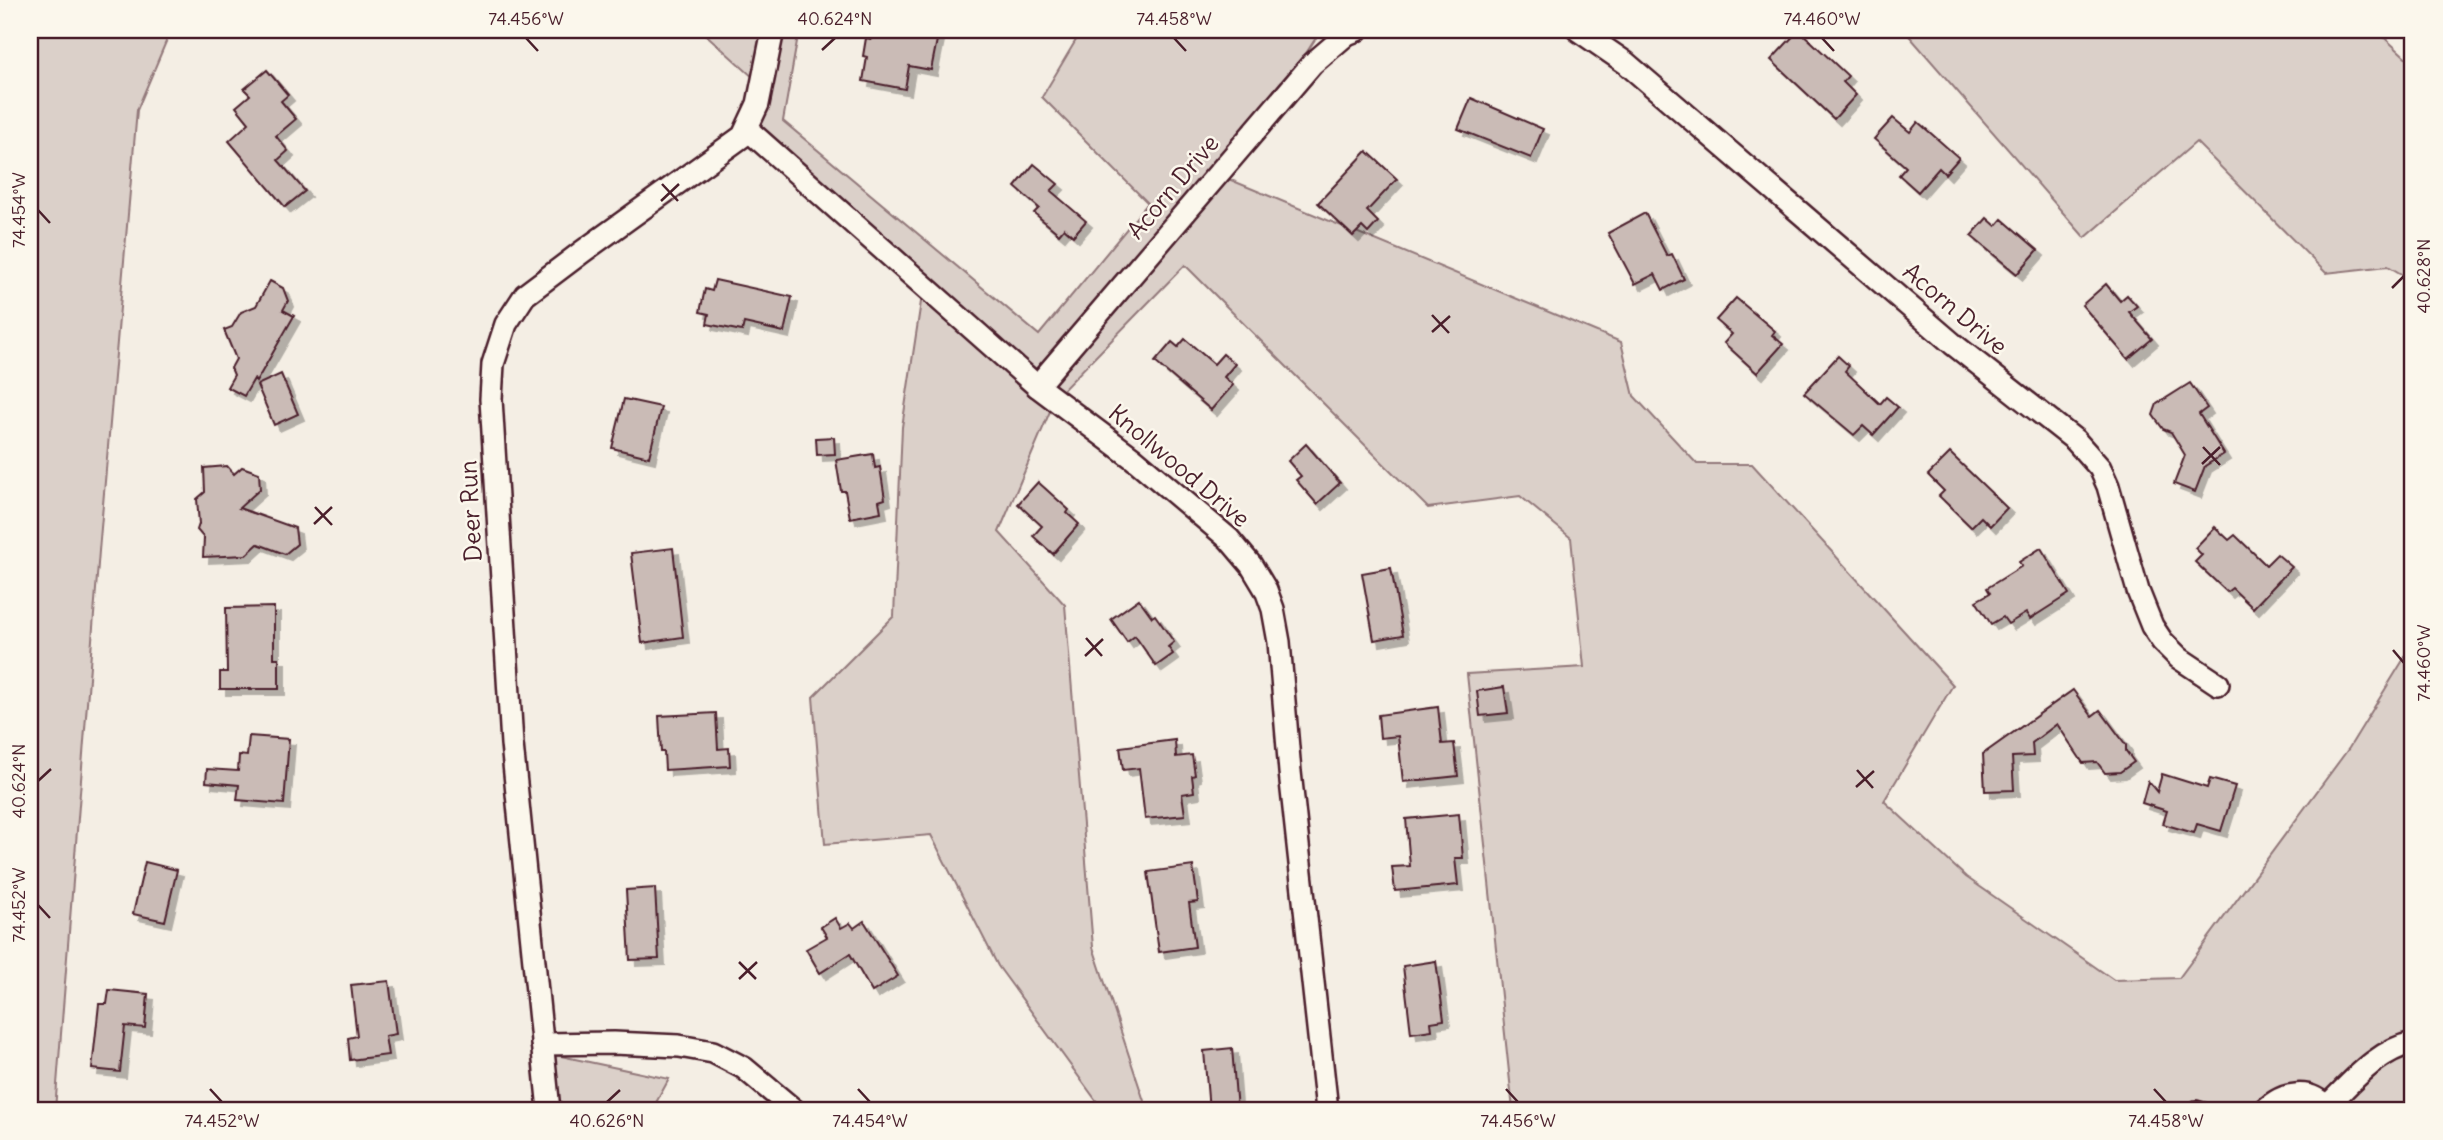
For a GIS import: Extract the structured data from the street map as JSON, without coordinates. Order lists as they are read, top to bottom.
{
  "streets": {
    "street": ["Acorn Drive", "Knollwood Drive", "Deer Run"]
  },
  "crossings": [
    ["Acorn Drive", "Knollwood Drive"],
    ["Knollwood Drive", "Deer Run"]
  ],
  "coordinates": [
    "74.456°W",
    "40.624°N",
    "74.458°W",
    "74.460°W",
    "74.454°W",
    "40.628°N",
    "74.452°W",
    "40.626°N"
  ]
}
